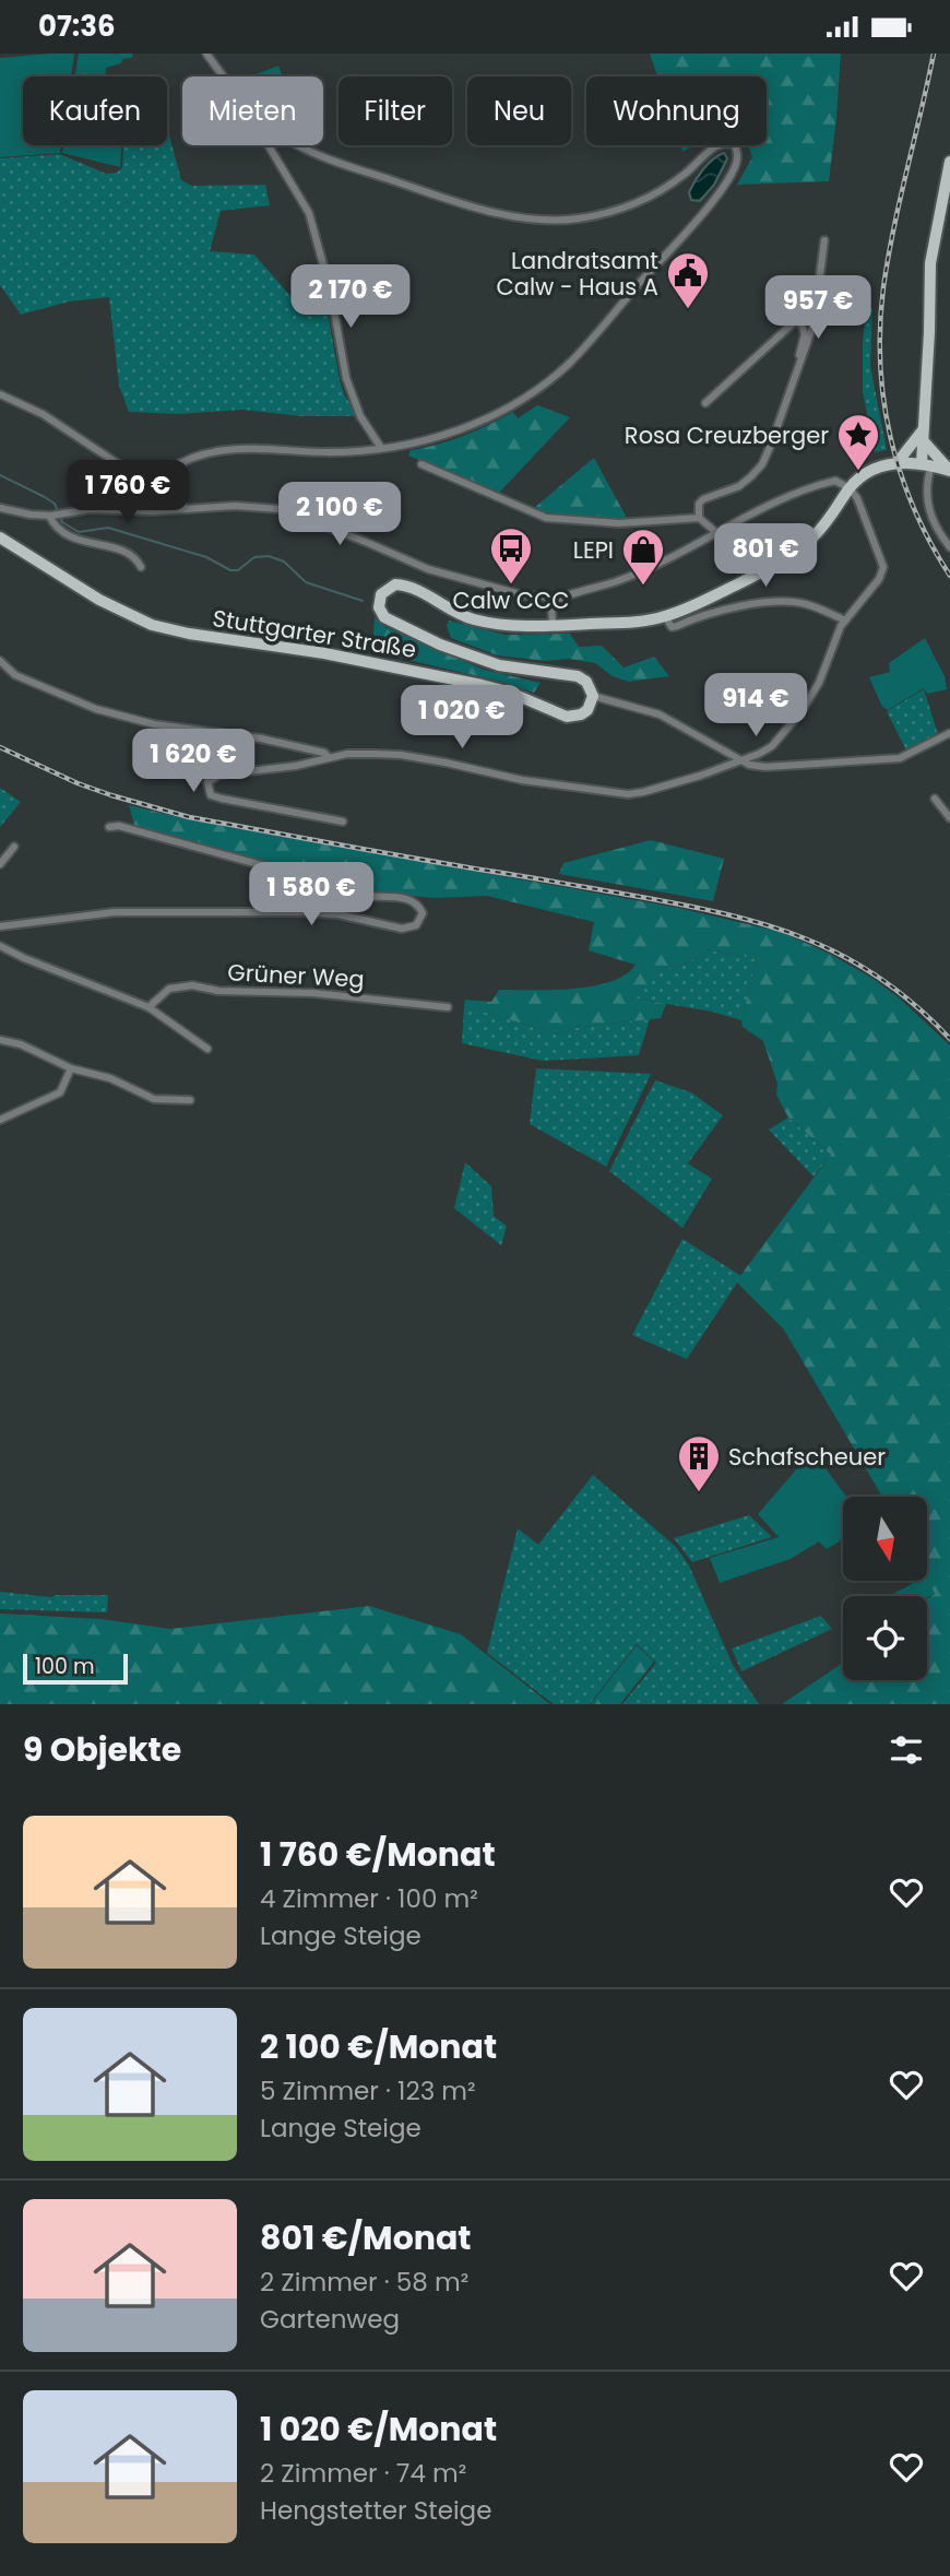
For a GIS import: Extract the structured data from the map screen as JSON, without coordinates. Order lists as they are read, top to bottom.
{
  "streets": {
    "main road": ["Stuttgarter Straße"],
    "street": ["Grüner Weg"]
  },
  "places": {
    "public building": ["Landratsamt Calw - Haus A"],
    "place": ["Rosa Creuzberger"],
    "bus stop": ["Calw CCC"],
    "shop": ["LEPI"],
    "building": ["Schafscheuer"]
  },
  "scale_bar": "100 m",
  "north": "bottom",
  "page": {
    "status": "07:36",
    "chip": [
      "Kaufen",
      "Mieten",
      "Filter",
      "Neu",
      "Wohnung"
    ],
    "price": [
      "2 170 €",
      "957 €",
      "1 760 €",
      "2 100 €",
      "801 €",
      "914 €",
      "1 020 €",
      "1 620 €",
      "1 580 €"
    ],
    "scale": "100 m",
    "heading": "9 Objekte",
    "list": [
      {
        "name": "1 760 €/Monat",
        "note": "4 Zimmer · 100 m² · Lange Steige"
      },
      {
        "name": "2 100 €/Monat",
        "note": "5 Zimmer · 123 m² · Lange Steige"
      },
      {
        "name": "801 €/Monat",
        "note": "2 Zimmer · 58 m² · Gartenweg"
      },
      {
        "name": "1 020 €/Monat",
        "note": "2 Zimmer · 74 m² · Hengstetter Steige"
      }
    ]
  }
}
